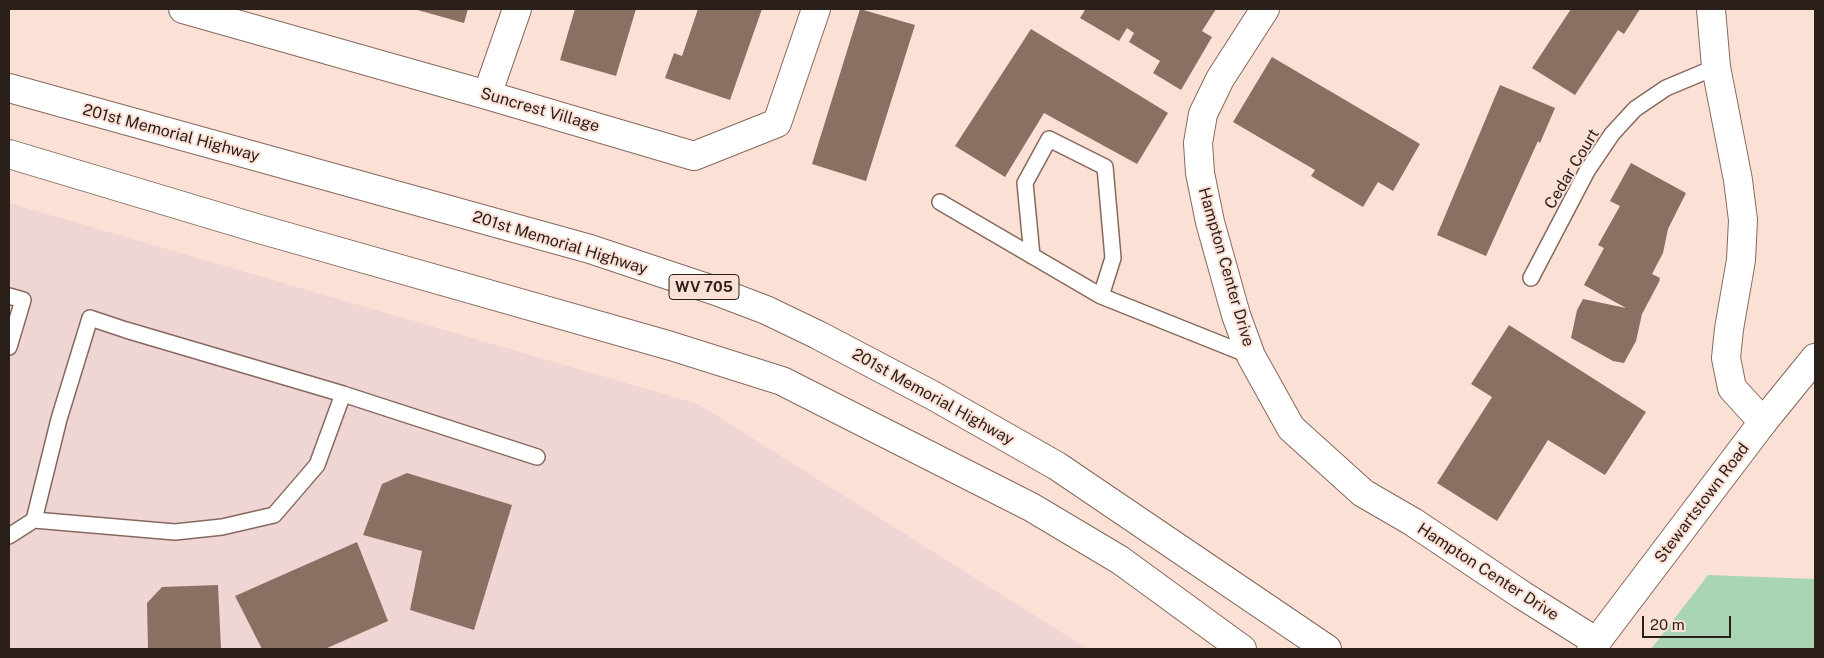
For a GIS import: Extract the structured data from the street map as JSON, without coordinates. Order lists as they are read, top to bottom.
{
  "streets": {
    "main road": [
      "Suncrest Village",
      "201st Memorial Highway",
      "Hampton Center Drive",
      "WV 705",
      "Stewartstown Road"
    ],
    "lane": ["Cedar Court"]
  },
  "crossings": [
    ["Hampton Center Drive", "Stewartstown Road"]
  ],
  "scale_bar": "20 m"
}
